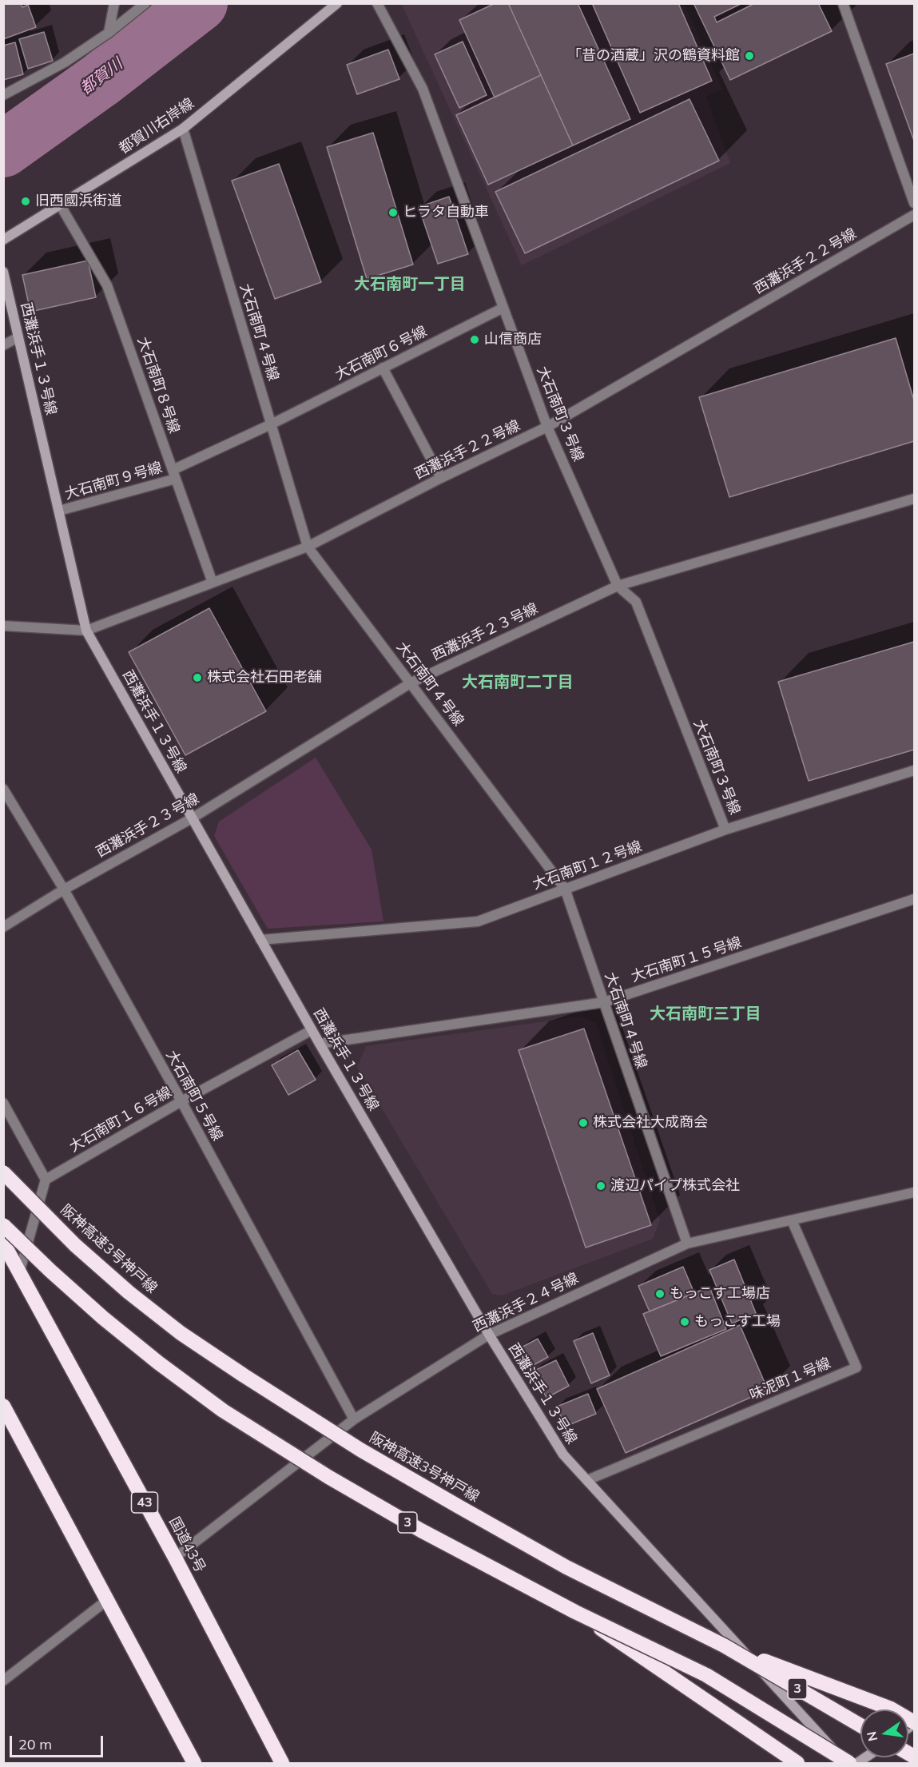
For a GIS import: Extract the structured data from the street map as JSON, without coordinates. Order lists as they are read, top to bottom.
{
  "streets": {
    "highway": [
      "阪神高速3号神戸線",
      "43",
      "3",
      "国道43号"
    ],
    "street": [
      "都賀川右岸線",
      "西灘浜手２２号線",
      "大石南町４号線",
      "大石南町６号線",
      "西灘浜手１３号線",
      "大石南町８号線",
      "大石南町３号線",
      "大石南町９号線",
      "西灘浜手２３号線",
      "大石南町１２号線",
      "大石南町１５号線",
      "大石南町５号線",
      "大石南町１６号線",
      "西灘浜手２４号線",
      "味泥町１号線"
    ]
  },
  "crossings": [
    ["都賀川右岸線", "大石南町４号線"],
    ["都賀川右岸線", "大石南町８号線"],
    ["西灘浜手２２号線", "大石南町４号線"],
    ["西灘浜手２２号線", "西灘浜手１３号線"],
    ["西灘浜手２２号線", "大石南町８号線"],
    ["西灘浜手２２号線", "大石南町３号線"],
    ["大石南町４号線", "大石南町６号線"],
    ["大石南町４号線", "大石南町９号線"],
    ["大石南町４号線", "西灘浜手２３号線"],
    ["大石南町４号線", "大石南町１２号線"],
    ["大石南町４号線", "大石南町１５号線"],
    ["大石南町４号線", "西灘浜手２４号線"],
    ["大石南町６号線", "大石南町３号線"],
    ["大石南町６号線", "大石南町９号線"],
    ["西灘浜手１３号線", "大石南町９号線"],
    ["西灘浜手１３号線", "西灘浜手２３号線"],
    ["西灘浜手１３号線", "大石南町１２号線"],
    ["西灘浜手１３号線", "大石南町１５号線"],
    ["西灘浜手１３号線", "大石南町１６号線"],
    ["西灘浜手１３号線", "西灘浜手２４号線"],
    ["西灘浜手１３号線", "味泥町１号線"],
    ["西灘浜手１３号線", "3"],
    ["大石南町８号線", "大石南町９号線"],
    ["大石南町３号線", "西灘浜手２３号線"],
    ["大石南町３号線", "大石南町１２号線"],
    ["西灘浜手２３号線", "大石南町５号線"],
    ["大石南町５号線", "大石南町１６号線"],
    ["大石南町５号線", "西灘浜手２４号線"],
    ["西灘浜手２４号線", "味泥町１号線"],
    ["西灘浜手２４号線", "国道43号"]
  ],
  "districts": ["大石南町一丁目", "大石南町二丁目", "大石南町三丁目"],
  "water": ["都賀川"],
  "places": [
    "「昔の酒蔵」沢の鶴資料館",
    "旧西國浜街道",
    "ヒラタ自動車",
    "山信商店",
    "株式会社石田老舗",
    "株式会社大成商会",
    "渡辺パイプ株式会社",
    "もっこす工場店",
    "もっこす工場"
  ],
  "scale_bar": "20 m",
  "north": "left"
}
